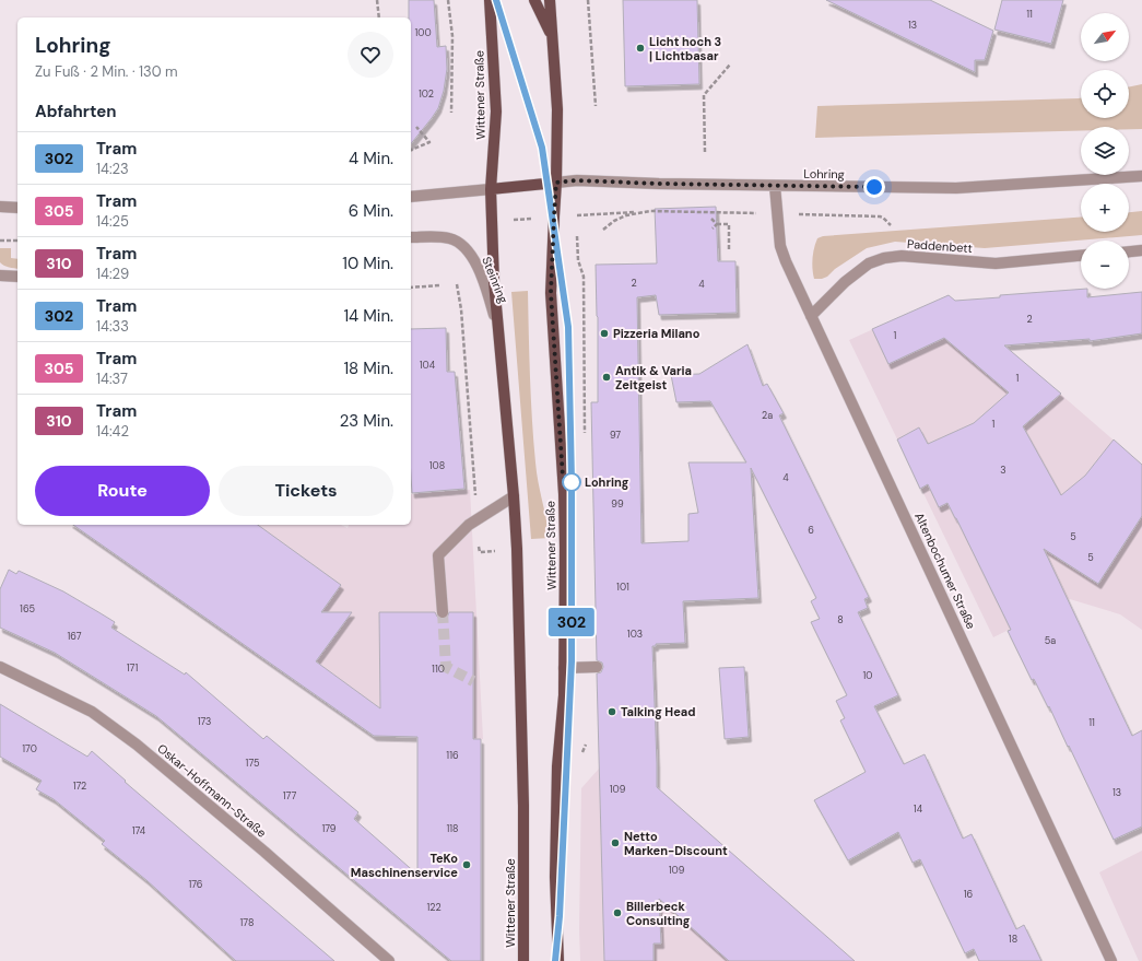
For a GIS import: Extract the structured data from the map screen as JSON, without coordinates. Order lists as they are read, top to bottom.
{
  "streets": {
    "main road": ["Wittener Straße"],
    "street": [
      "Lohring",
      "Paddenbett",
      "Steinring",
      "Altenbochumer Straße",
      "Oskar-Hoffmann-Straße"
    ]
  },
  "crossings": [
    ["Wittener Straße", "Lohring"],
    ["Wittener Straße", "Steinring"],
    ["Lohring", "Altenbochumer Straße"],
    ["Paddenbett", "Altenbochumer Straße"]
  ],
  "places": [
    "Licht hoch 3 | Lichtbasar",
    "Pizzeria Milano",
    "Antik & Varia Zeitgeist",
    "Lohring",
    "Talking Head",
    "Netto Marken-Discount",
    "TeKo Maschinenservice",
    "Billerbeck Consulting"
  ],
  "lines": ["tram line 302"],
  "house_numbers": [
    "11",
    "13",
    "100",
    "102",
    "2",
    "4",
    "2",
    "1",
    "104",
    "1",
    "2a",
    "1",
    "97",
    "108",
    "3",
    "4",
    "99",
    "6",
    "5",
    "5",
    "101",
    "165",
    "8",
    "103",
    "167",
    "5a",
    "171",
    "110",
    "10",
    "173",
    "11",
    "170",
    "116",
    "175",
    "172",
    "109",
    "13",
    "177",
    "14",
    "179",
    "118",
    "174",
    "109",
    "176",
    "16",
    "122",
    "178",
    "18"
  ],
  "north": "top right",
  "page": {
    "on_map": "302",
    "map_buttons": ["+", "−"],
    "heading": [
      ["Lohring", "Zu Fuß · 2 Min. · 130 m"],
      "Abfahrten"
    ],
    "list": [
      {
        "mark": "302",
        "name": "Tram",
        "note": "14:23",
        "value": "4 Min."
      },
      {
        "mark": "305",
        "name": "Tram",
        "note": "14:25",
        "value": "6 Min."
      },
      {
        "mark": "310",
        "name": "Tram",
        "note": "14:29",
        "value": "10 Min."
      },
      {
        "mark": "302",
        "name": "Tram",
        "note": "14:33",
        "value": "14 Min."
      },
      {
        "mark": "305",
        "name": "Tram",
        "note": "14:37",
        "value": "18 Min."
      },
      {
        "mark": "310",
        "name": "Tram",
        "note": "14:42",
        "value": "23 Min."
      }
    ],
    "buttons": ["Route", "Tickets"]
  }
}
